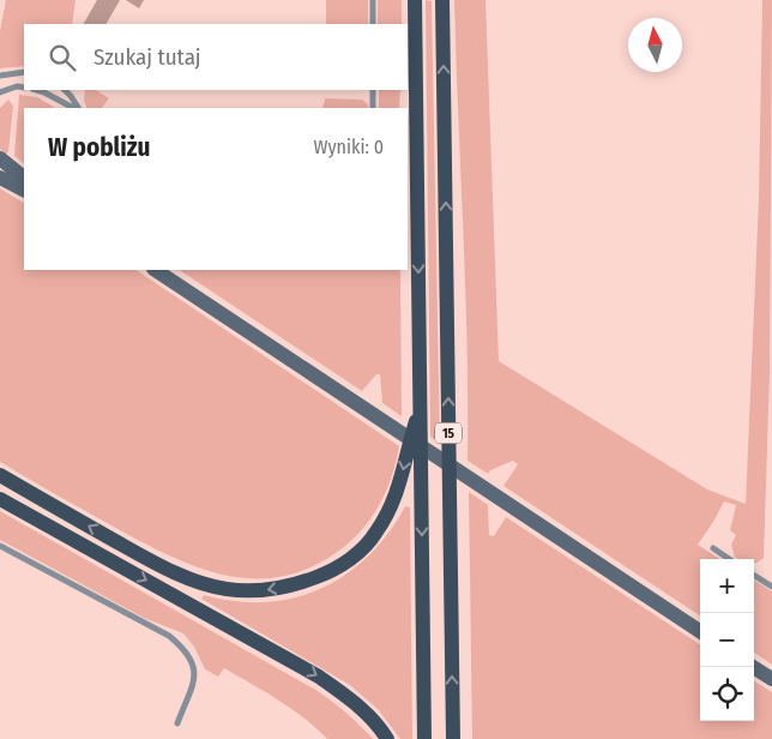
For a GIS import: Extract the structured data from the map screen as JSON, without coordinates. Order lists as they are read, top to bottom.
{
  "streets": {
    "main road": ["15"]
  },
  "north": "top",
  "page": {
    "search": "Szukaj tutaj",
    "heading": ["W pobliżu", "Wyniki: 0"],
    "map_buttons": ["+", "−"]
  }
}
